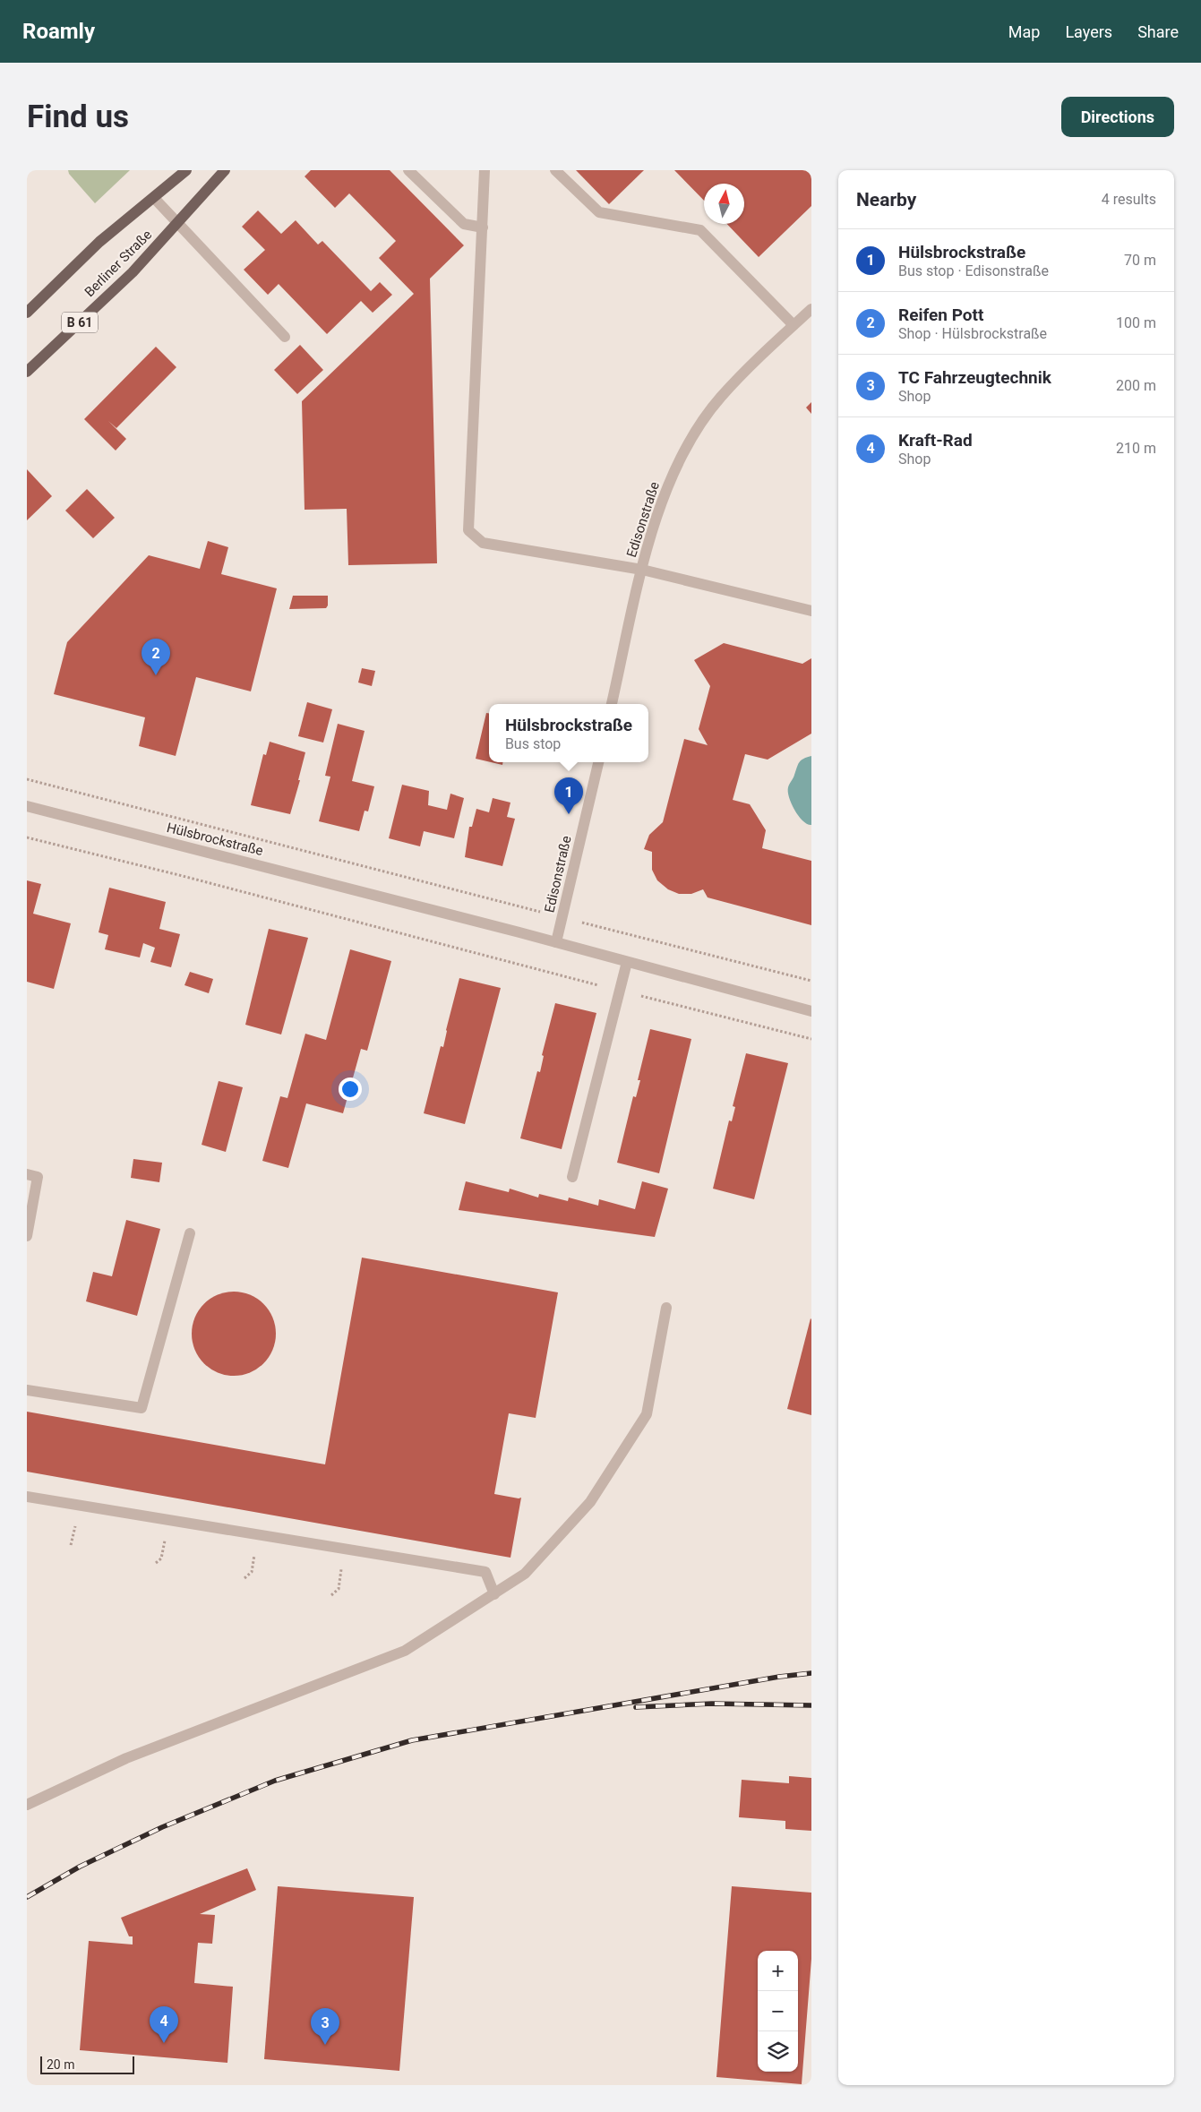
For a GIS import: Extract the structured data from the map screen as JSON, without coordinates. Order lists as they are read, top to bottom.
{
  "streets": {
    "main road": ["Berliner Straße", "B 61"],
    "street": ["Edisonstraße", "Hülsbrockstraße"]
  },
  "crossings": [
    ["Edisonstraße", "Hülsbrockstraße"]
  ],
  "scale_bar": "20 m",
  "north": "top",
  "page": {
    "header": "Roamly",
    "nav": ["Map", "Layers", "Share"],
    "buttons": "Directions",
    "title": "Find us",
    "heading": ["Nearby", "4 results"],
    "list": [
      {
        "mark": "1",
        "name": "Hülsbrockstraße",
        "note": "Bus stop · Edisonstraße",
        "value": "70 m"
      },
      {
        "mark": "2",
        "name": "Reifen Pott",
        "note": "Shop · Hülsbrockstraße",
        "value": "100 m"
      },
      {
        "mark": "3",
        "name": "TC Fahrzeugtechnik",
        "note": "Shop",
        "value": "200 m"
      },
      {
        "mark": "4",
        "name": "Kraft-Rad",
        "note": "Shop",
        "value": "210 m"
      }
    ],
    "pins": [
      "2",
      "1",
      "4",
      "3"
    ],
    "popup": ["Hülsbrockstraße", "Bus stop"],
    "map_buttons": ["+", "−"],
    "scale": "20 m"
  }
}
